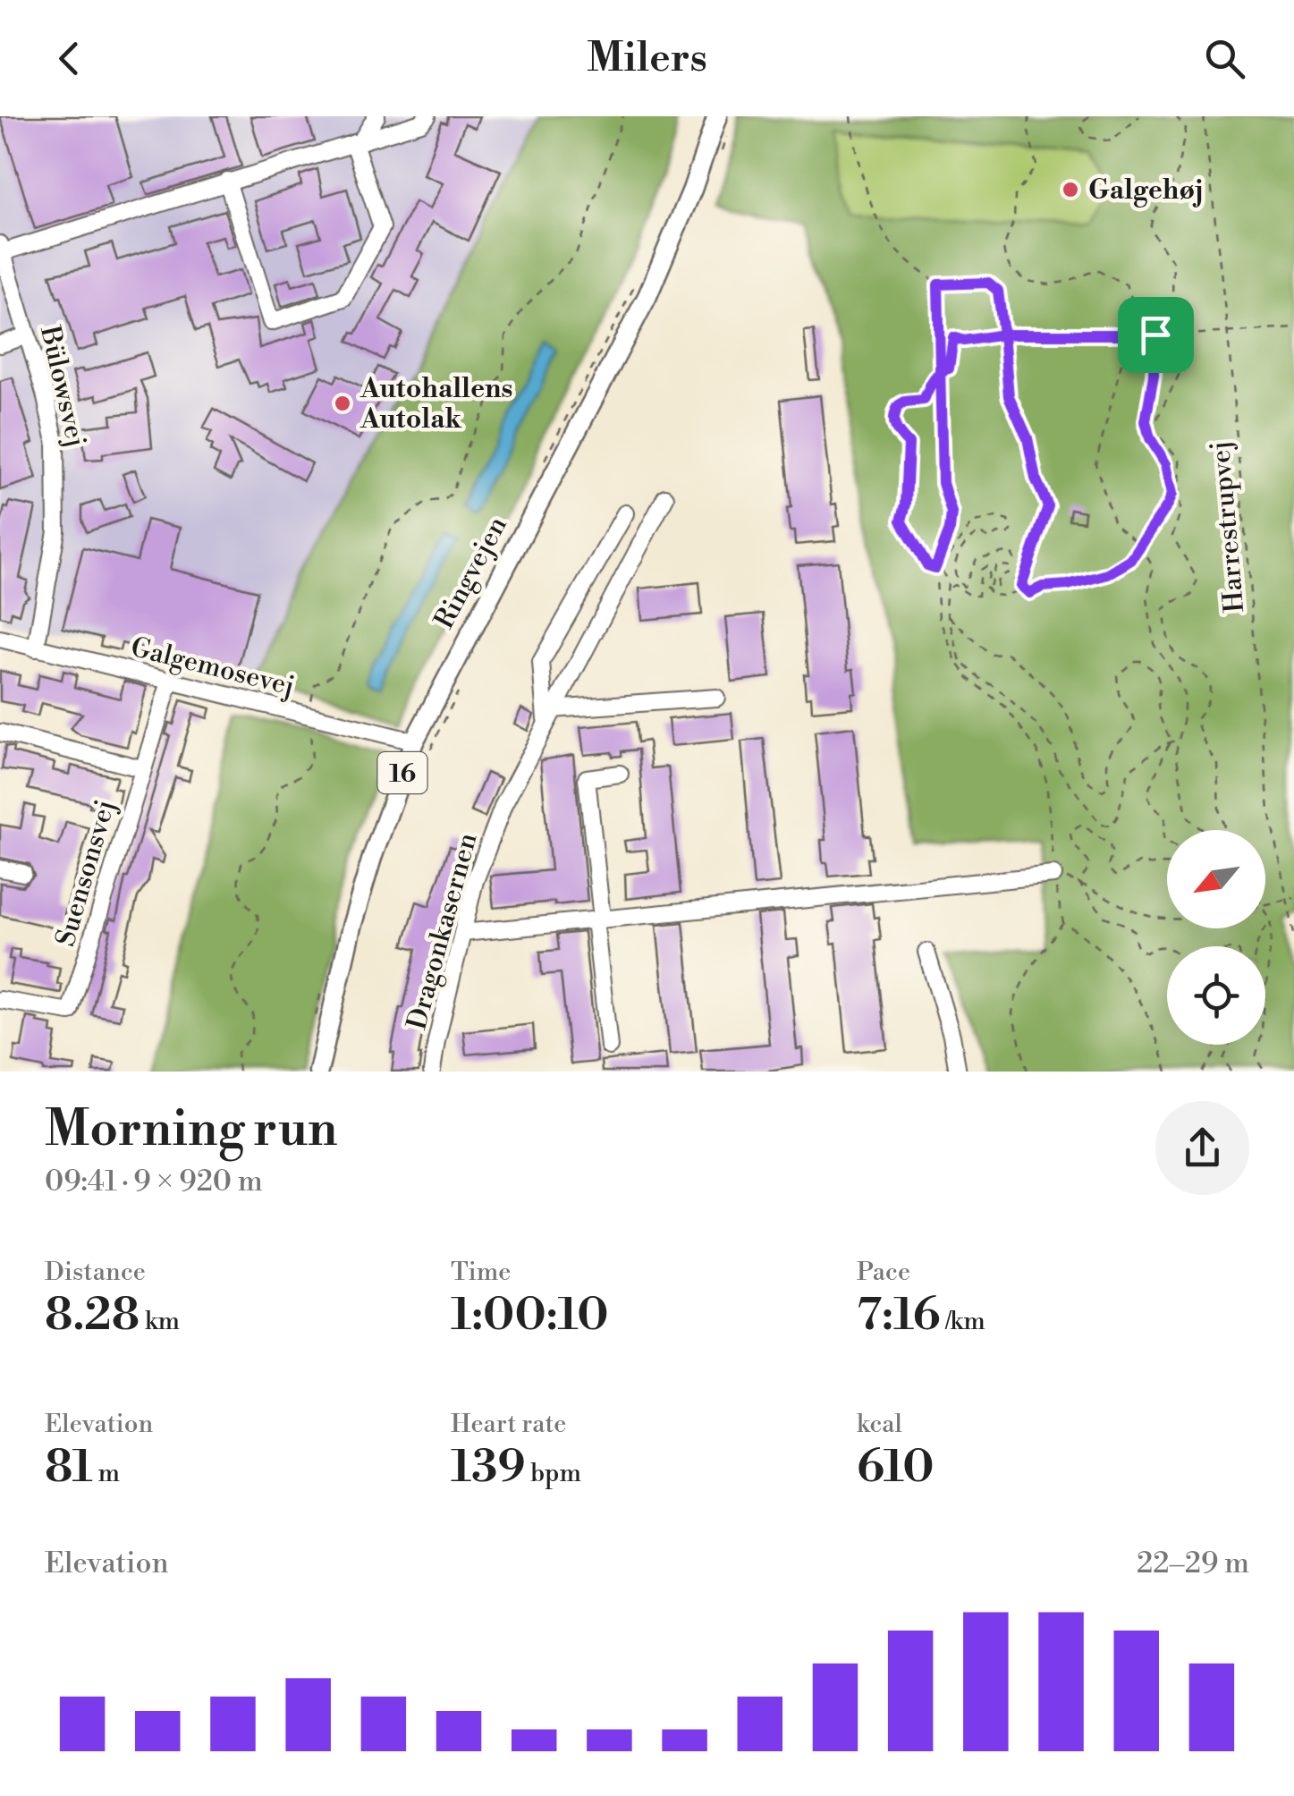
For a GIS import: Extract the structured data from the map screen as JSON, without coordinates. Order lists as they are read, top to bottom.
{
  "streets": {
    "main road": ["Ringvejen", "16"],
    "street": [
      "Bülowsvej",
      "Galgemosevej",
      "Suensonsvej",
      "Dragonkasernen"
    ],
    "path": ["Harrestrupvej"]
  },
  "crossings": [
    ["Bülowsvej", "Galgemosevej"],
    ["Ringvejen", "Galgemosevej"],
    ["Galgemosevej", "Suensonsvej"]
  ],
  "places": ["Galgehøj", "Autohallens Autolak"],
  "north": "bottom left",
  "page": {
    "header": "Milers",
    "heading": ["Morning run", "09:41 · 9 × 920 m"],
    "stats": [
      ["Distance", "8.28 km"],
      ["Time", "1:00:10"],
      ["Pace", "7:16 /km"],
      ["Elevation", "81 m"],
      ["Heart rate", "139 bpm"],
      ["kcal", "610"]
    ],
    "chart": ["Elevation", "22–29 m"]
  }
}
